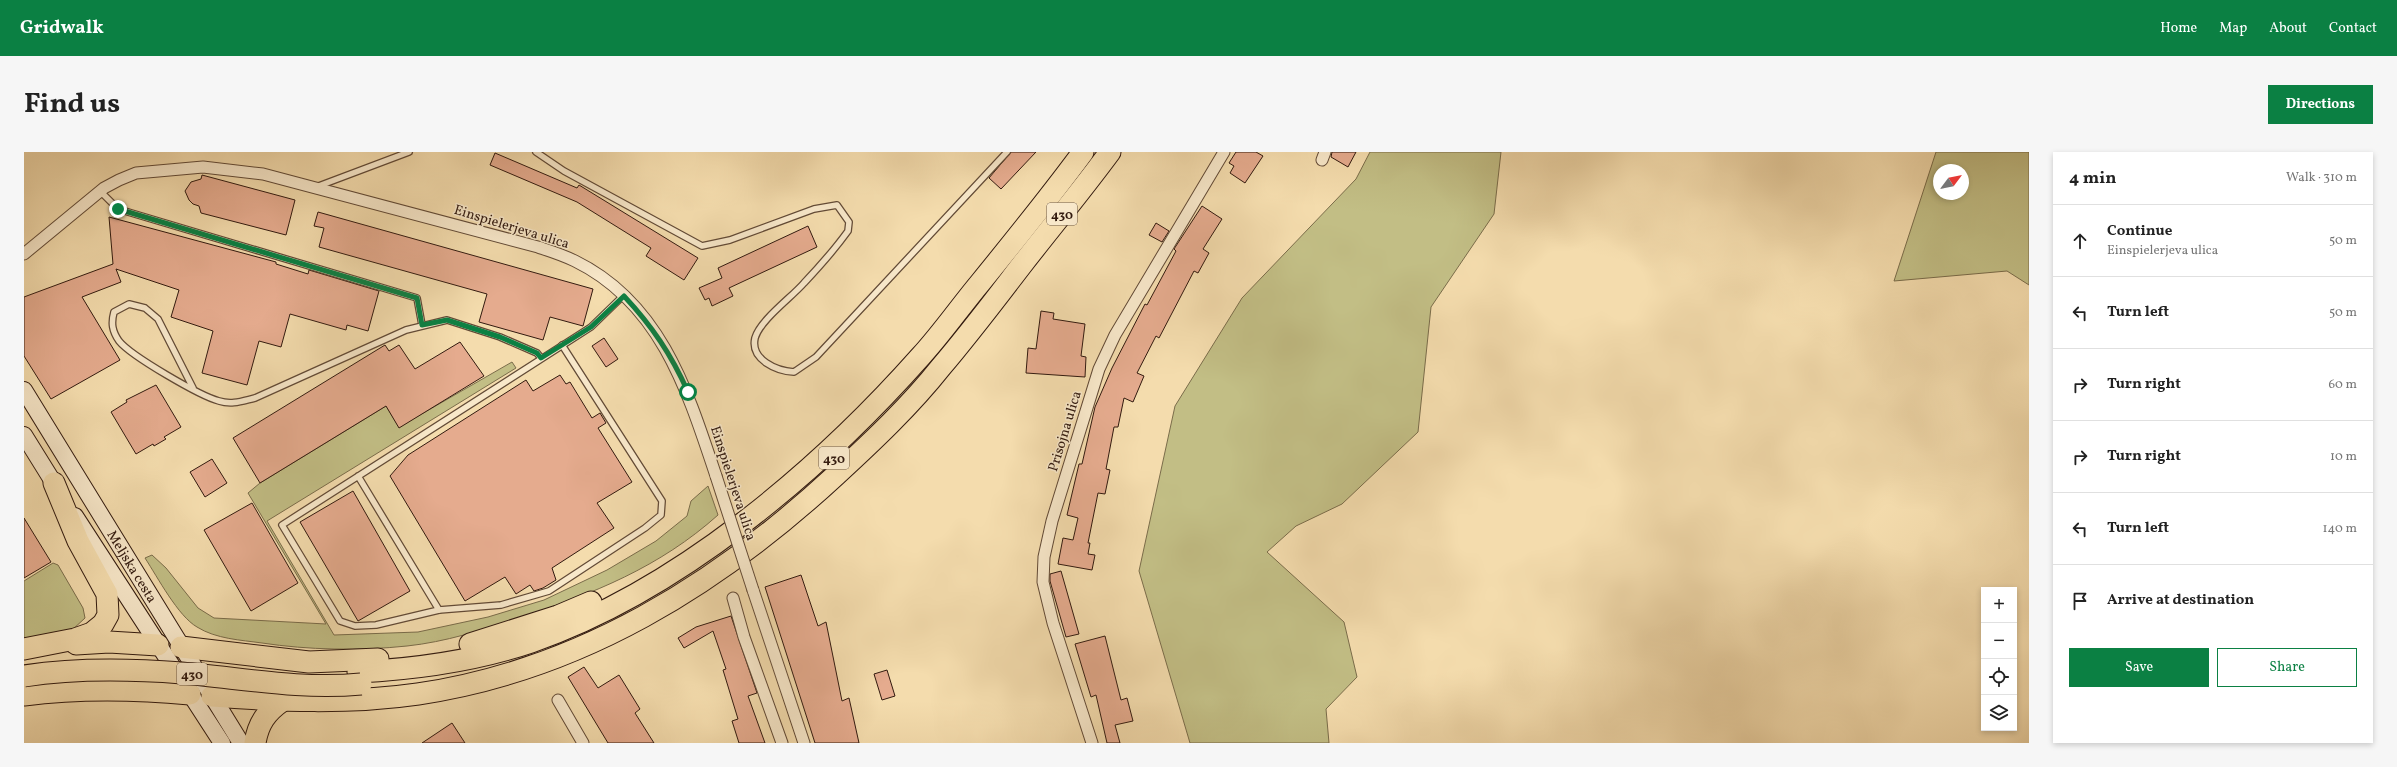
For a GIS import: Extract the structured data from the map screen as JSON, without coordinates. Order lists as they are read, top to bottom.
{
  "streets": {
    "highway": ["430"],
    "main road": ["Meljska cesta"],
    "street": ["Einspielerjeva ulica", "Prisojna ulica"]
  },
  "north": "top right",
  "page": {
    "header": "Gridwalk",
    "nav": [
      "Home",
      "Map",
      "About",
      "Contact"
    ],
    "title": "Find us",
    "buttons": [
      "Directions",
      ["Save", "Share"]
    ],
    "heading": ["4 min", "Walk · 310 m"],
    "list": [
      ["Continue", "Einspielerjeva ulica", "50 m"],
      ["Turn left", "50 m"],
      ["Turn right", "60 m"],
      ["Turn right", "10 m"],
      ["Turn left", "140 m"],
      "Arrive at destination"
    ],
    "map_buttons": ["+", "−"]
  }
}
